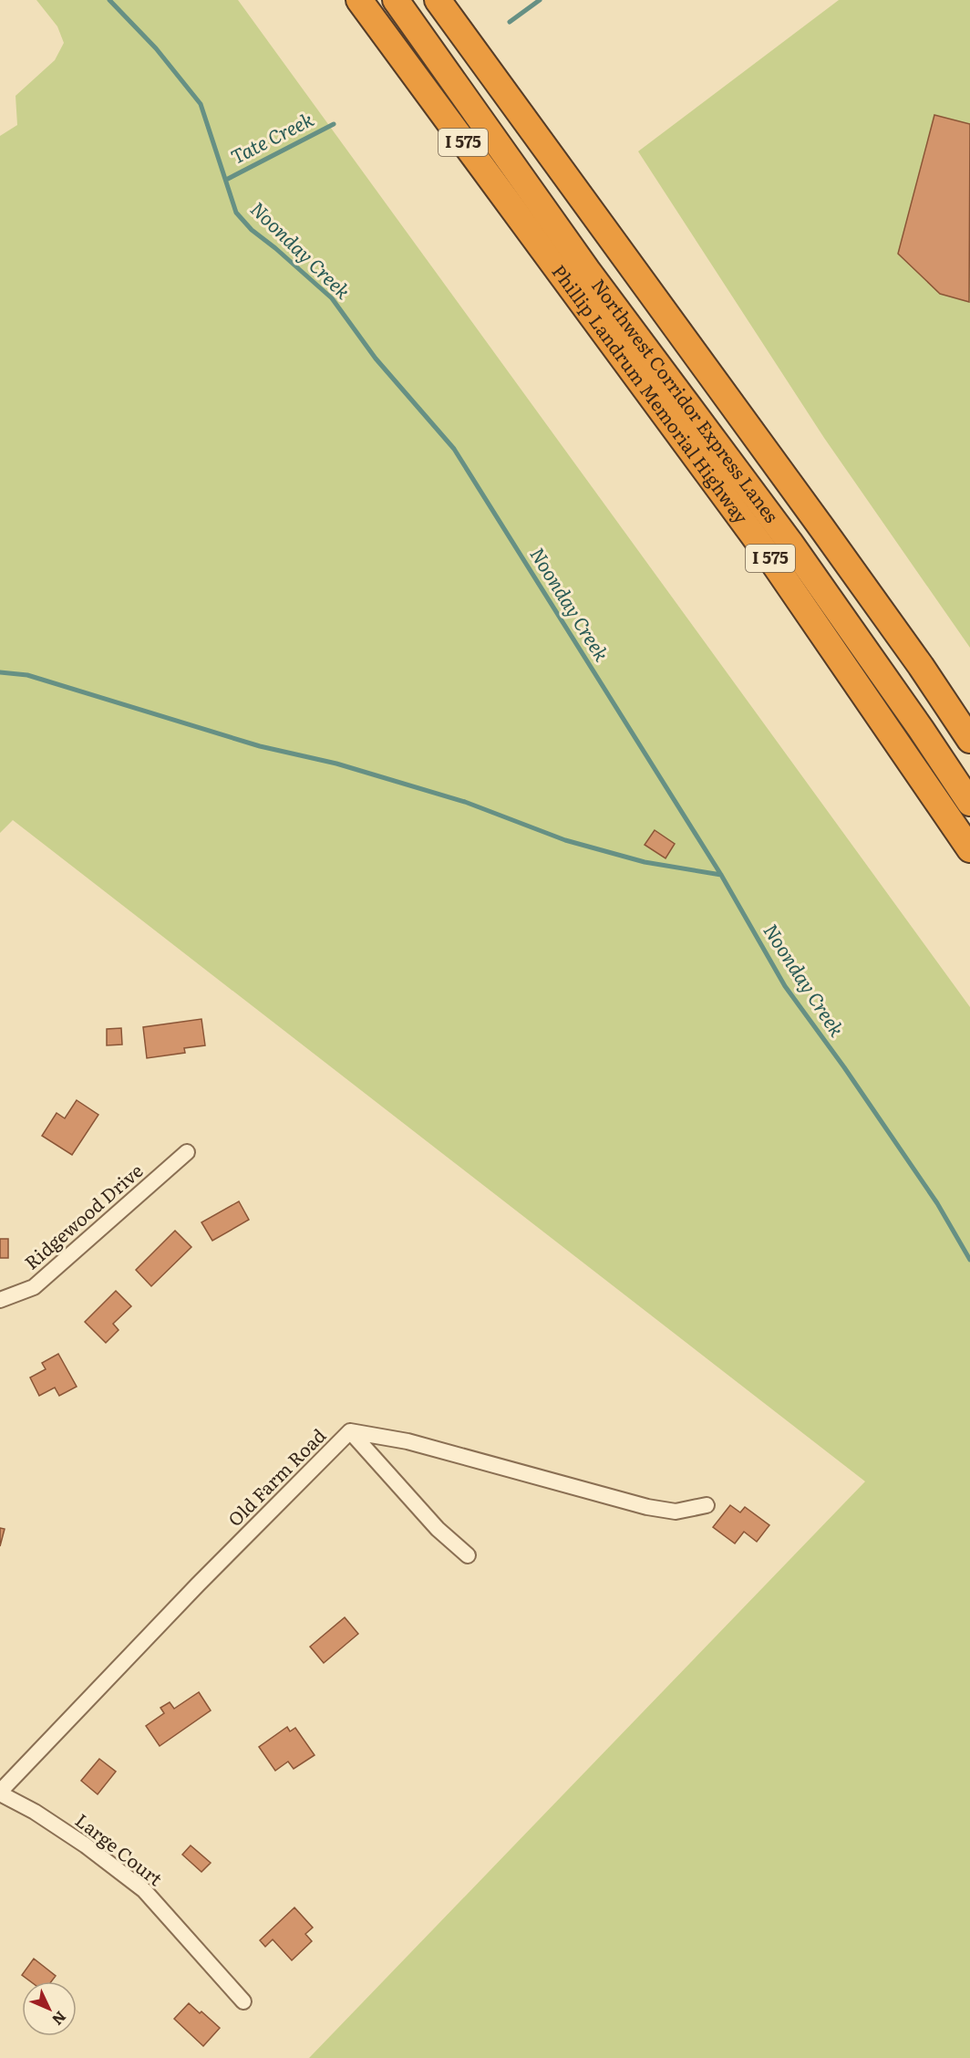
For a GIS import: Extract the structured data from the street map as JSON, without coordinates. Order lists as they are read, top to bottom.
{
  "streets": {
    "highway": ["I 575", "Phillip Landrum Memorial Highway", "Northwest Corridor Express Lanes"],
    "street": ["Ridgewood Drive", "Old Farm Road", "Large Court"]
  },
  "crossings": [
    ["Old Farm Road", "Large Court"]
  ],
  "water": ["Tate Creek", "Noonday Creek"],
  "north": "bottom right"
}
